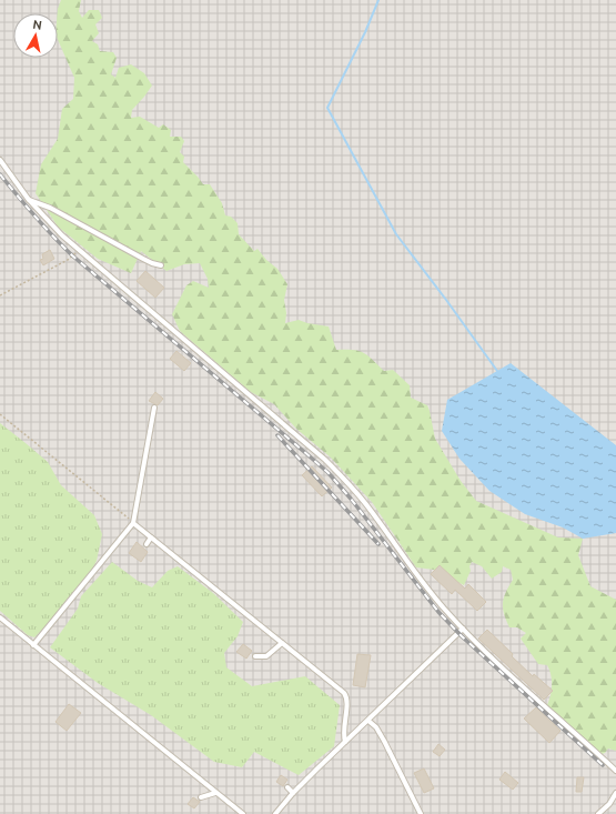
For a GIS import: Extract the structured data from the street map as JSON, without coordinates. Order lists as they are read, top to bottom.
{
  "north": "top"
}
